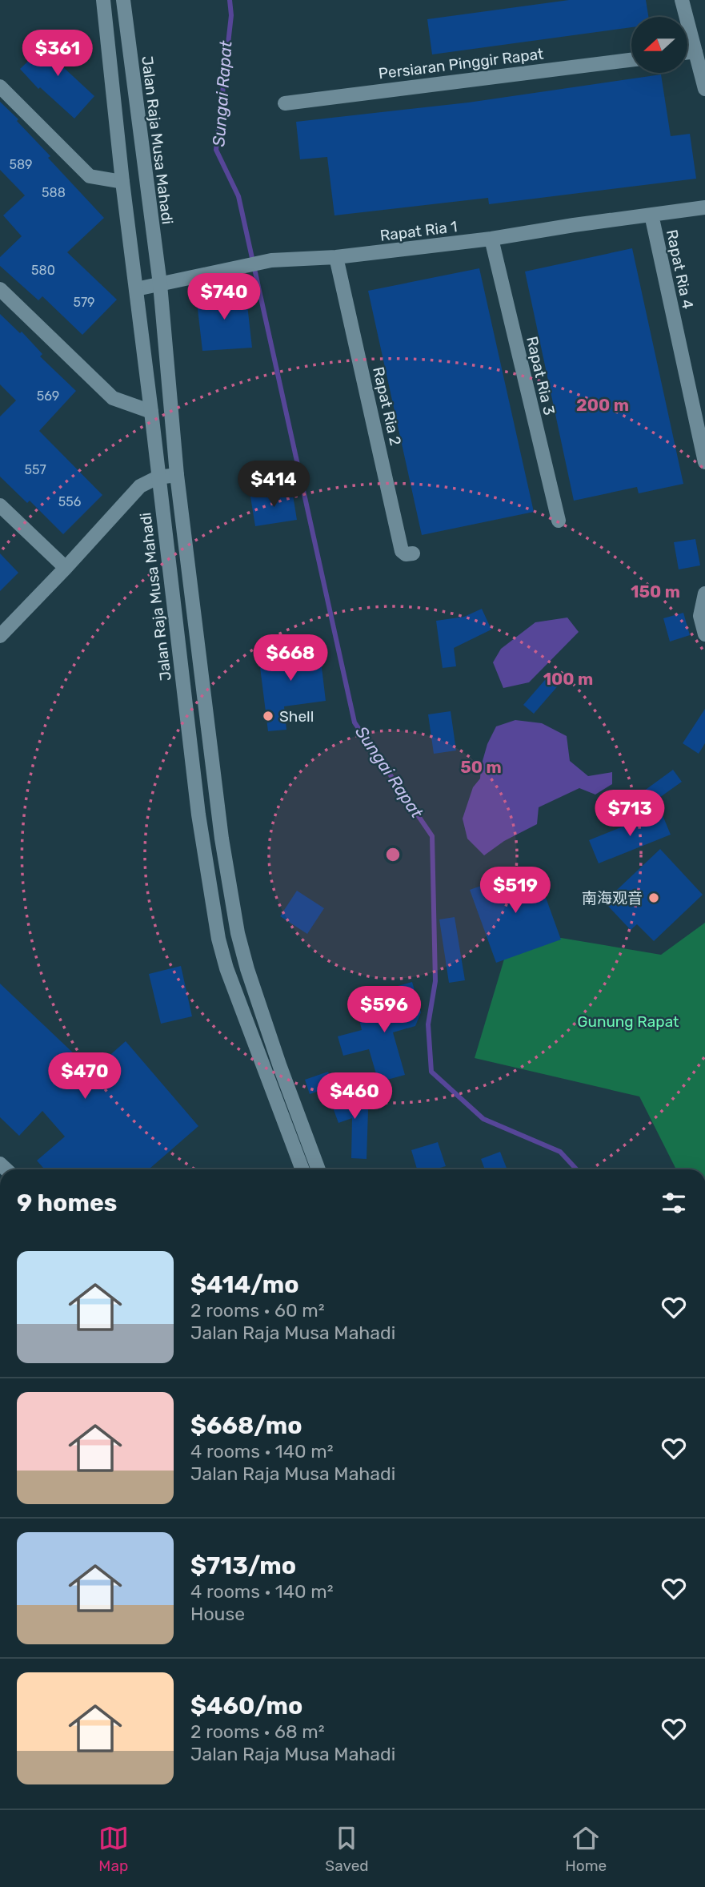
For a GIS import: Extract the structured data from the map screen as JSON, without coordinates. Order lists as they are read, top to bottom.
{
  "streets": {
    "street": [
      "Persiaran Pinggir Rapat",
      "Jalan Raja Musa Mahadi",
      "Rapat Ria 1",
      "Rapat Ria 4",
      "Rapat Ria 3",
      "Rapat Ria 2"
    ]
  },
  "crossings": [
    ["Jalan Raja Musa Mahadi", "Rapat Ria 1"],
    ["Rapat Ria 1", "Rapat Ria 4"],
    ["Rapat Ria 1", "Rapat Ria 3"],
    ["Rapat Ria 1", "Rapat Ria 2"]
  ],
  "water": ["Sungai Rapat"],
  "parks": ["Gunung Rapat"],
  "places": ["Shell", "南海观音"],
  "house_numbers": [
    "589",
    "588",
    "580",
    "579",
    "569",
    "557",
    "556"
  ],
  "north": "left",
  "page": {
    "price": [
      "$361",
      "$740",
      "$414",
      "$668",
      "$713",
      "$519",
      "$596",
      "$470",
      "$460"
    ],
    "heading": "9 homes",
    "list": [
      {
        "name": "$414/mo",
        "note": "2 rooms · 60 m² · Jalan Raja Musa Mahadi"
      },
      {
        "name": "$668/mo",
        "note": "4 rooms · 140 m² · Jalan Raja Musa Mahadi"
      },
      {
        "name": "$713/mo",
        "note": "4 rooms · 140 m² · House"
      },
      {
        "name": "$460/mo",
        "note": "2 rooms · 68 m² · Jalan Raja Musa Mahadi"
      }
    ],
    "tabs": ["Map", "Saved", "Home"]
  },
  "rings": [
    "200 m",
    "150 m",
    "100 m",
    "50 m"
  ]
}
